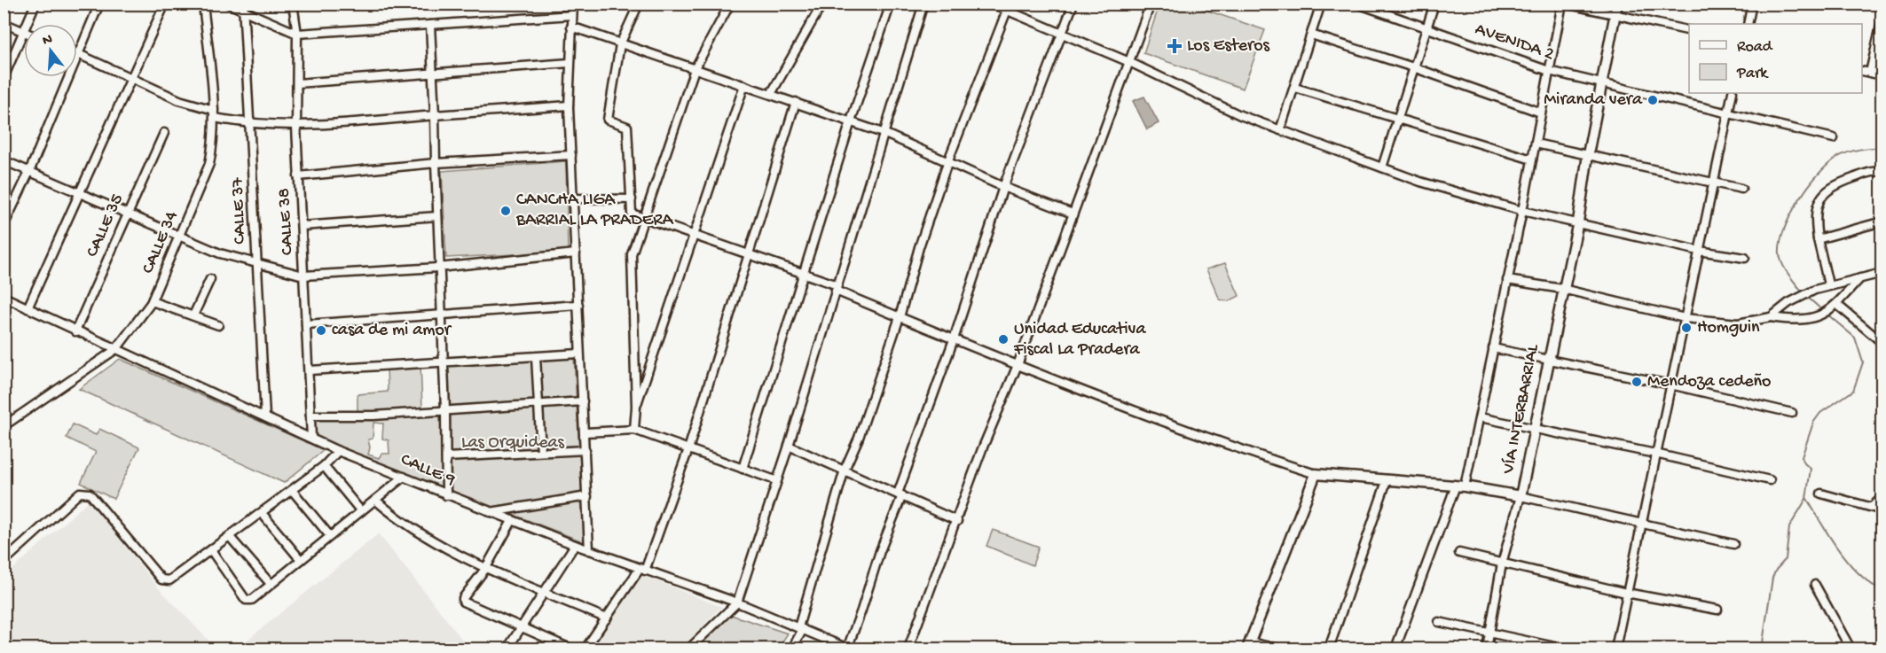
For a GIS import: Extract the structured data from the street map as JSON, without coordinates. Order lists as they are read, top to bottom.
{
  "streets": {
    "main road": ["VÍA INTERBARRIAL"],
    "street": [
      "AVENIDA 2",
      "CALLE 37",
      "CALLE 38",
      "CALLE 35",
      "CALLE 34",
      "CALLE 9"
    ]
  },
  "crossings": [
    ["AVENIDA 2", "VÍA INTERBARRIAL"],
    ["CALLE 37", "CALLE 9"],
    ["CALLE 38", "CALLE 9"],
    ["CALLE 35", "CALLE 9"],
    ["CALLE 34", "CALLE 9"]
  ],
  "parks": ["Las Orquideas"],
  "places": {
    "health": ["Los Esteros"],
    "other": [
      "Miranda vera",
      "CANCHA LIGA BARRIAL LA PRADERA",
      "Homguin",
      "casa de mi amor",
      "Unidad Educativa Fiscal La Pradera",
      "Mendoza cedeño"
    ]
  },
  "legend": ["Road", "Park"],
  "north": "top"
}
